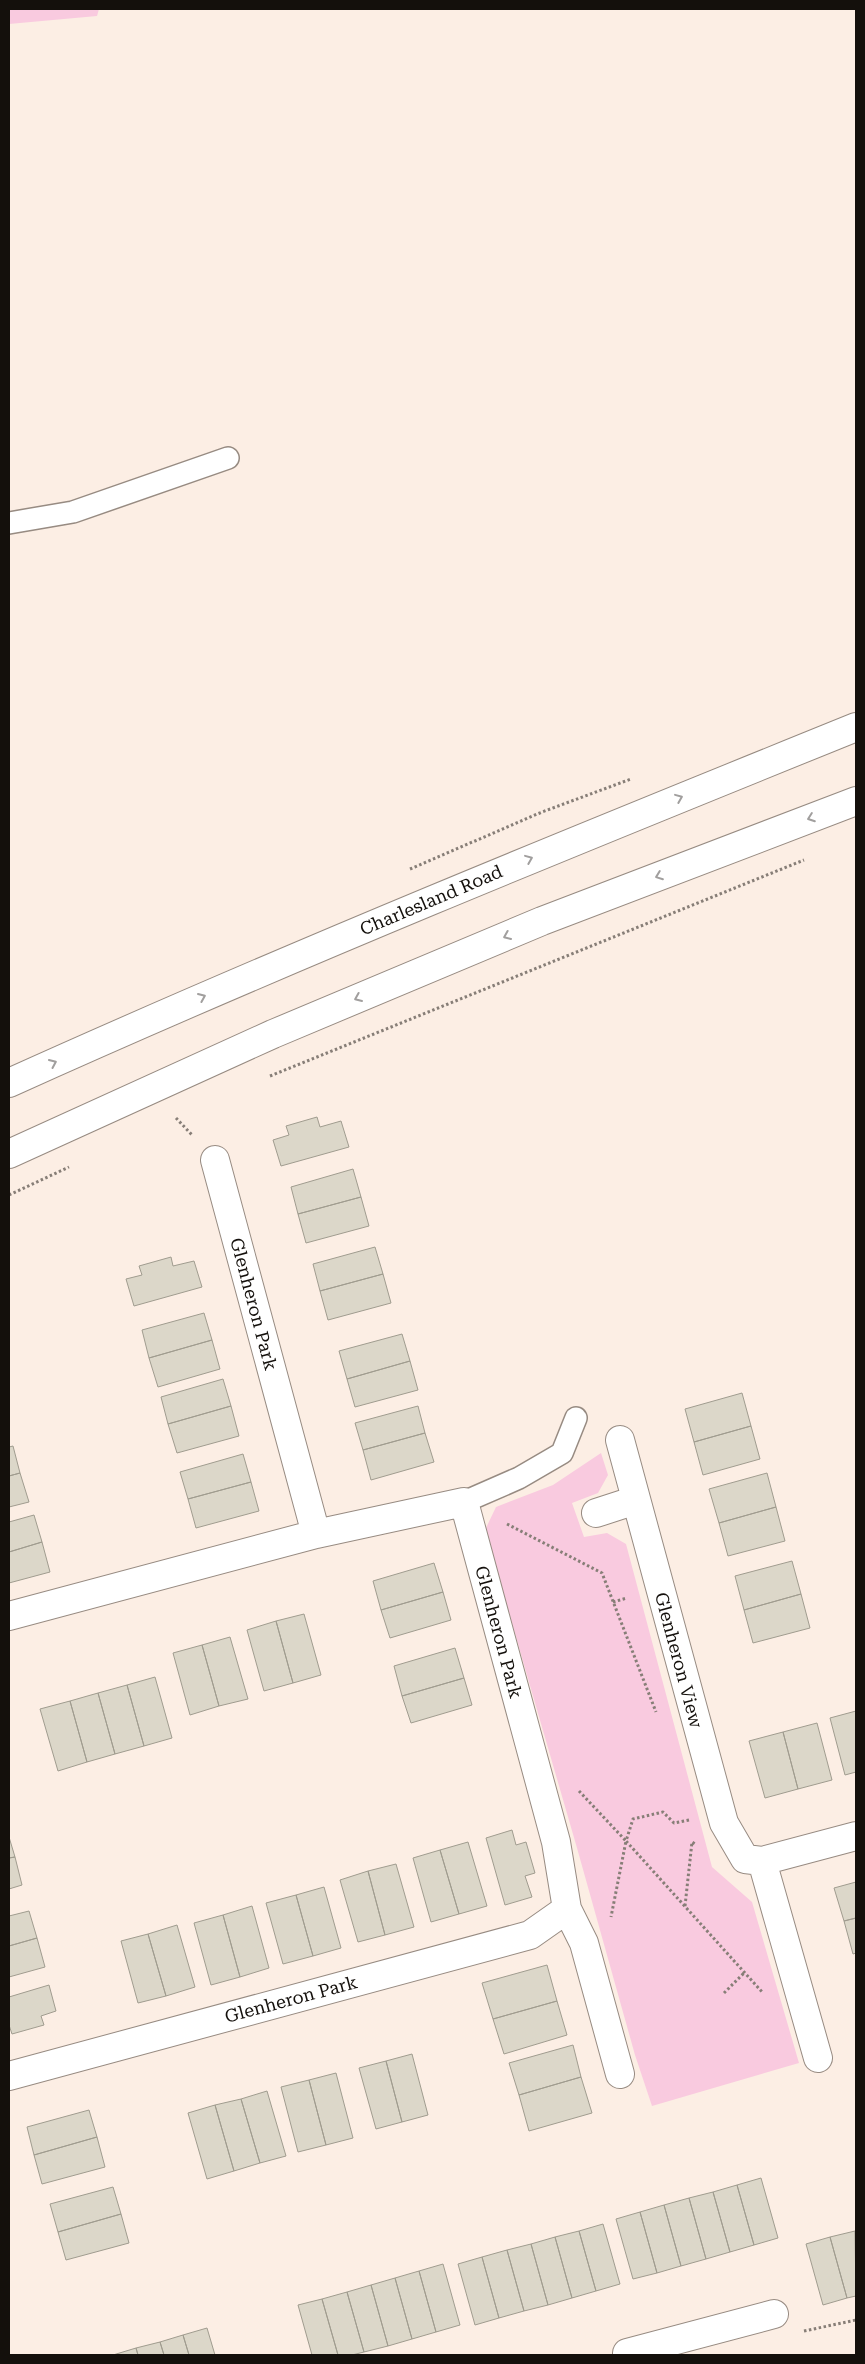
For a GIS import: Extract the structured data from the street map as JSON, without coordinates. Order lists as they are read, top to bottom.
{
  "streets": {
    "street": ["Charlesland Road", "Glenheron Park", "Glenheron View"]
  }
}
